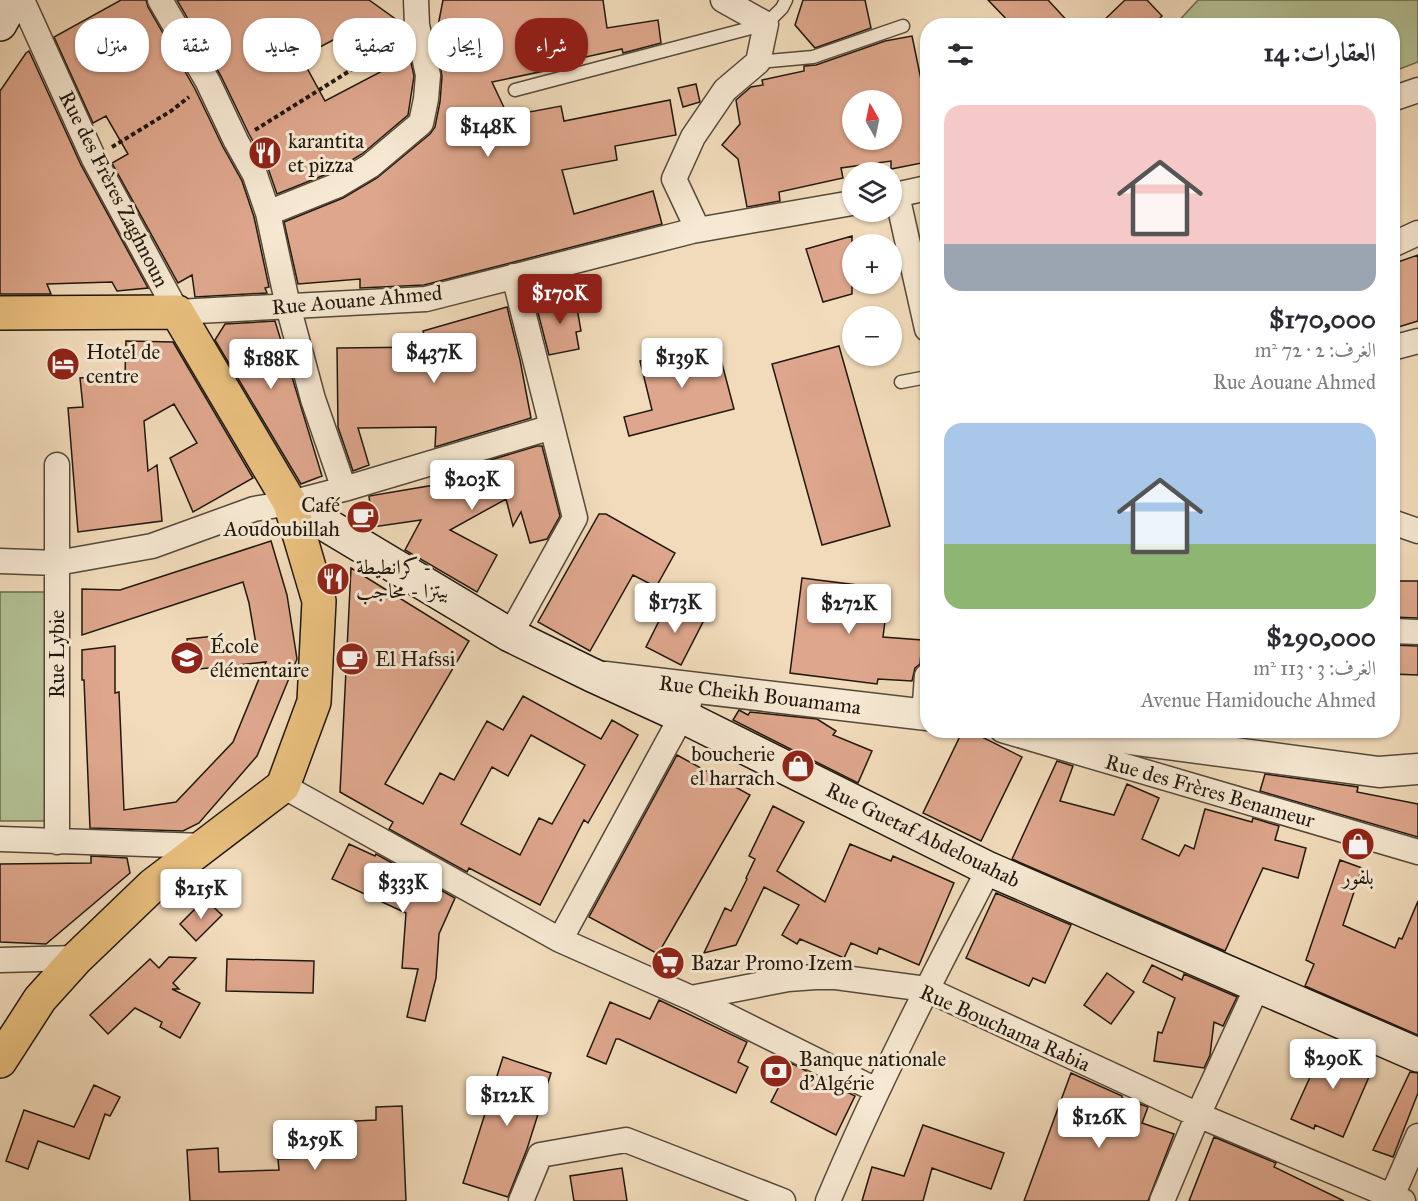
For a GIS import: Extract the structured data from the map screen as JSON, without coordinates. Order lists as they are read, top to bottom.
{
  "streets": {
    "main road": ["Rue Guetaf Abdelouahab"],
    "street": [
      "Rue des Frères Zaghnoun",
      "Rue Aouane Ahmed",
      "Rue Lybie",
      "Rue Cheikh Bouamama",
      "Rue des Frères Benameur",
      "Rue Bouchama Rabia"
    ]
  },
  "crossings": [
    ["Rue des Frères Zaghnoun", "Rue Aouane Ahmed"],
    ["Rue Cheikh Bouamama", "Rue Guetaf Abdelouahab"]
  ],
  "places": {
    "restaurant": ["karantita et pizza", "كرانطيطة - بيتزا - محاجب"],
    "hotel": ["Hotel de centre"],
    "cafe": ["Café Aoudoubillah", "El Hafssi"],
    "school or university": ["École élémentaire"],
    "shop": ["boucherie el harrach", "بلفور"],
    "supermarket": ["Bazar Promo Izem"],
    "bank": ["Banque nationale d'Algérie"]
  },
  "north": "top",
  "page": {
    "chip": [
      "شراء",
      "إيجار",
      "تصفية",
      "جديد",
      "شقة",
      "منزل"
    ],
    "heading": "العقارات: 14",
    "map_buttons": ["+", "−"],
    "list": [
      {
        "name": "$170,000",
        "note": "الغرف: 2 · 72 m² · Rue Aouane Ahmed"
      },
      {
        "name": "$290,000",
        "note": "الغرف: 3 · 113 m² · Avenue Hamidouche Ahmed"
      }
    ],
    "price": [
      "$148K",
      "$170K",
      "$437K",
      "$139K",
      "$188K",
      "$203K",
      "$173K",
      "$272K",
      "$333K",
      "$215K",
      "$290K",
      "$122K",
      "$126K",
      "$259K"
    ]
  }
}
